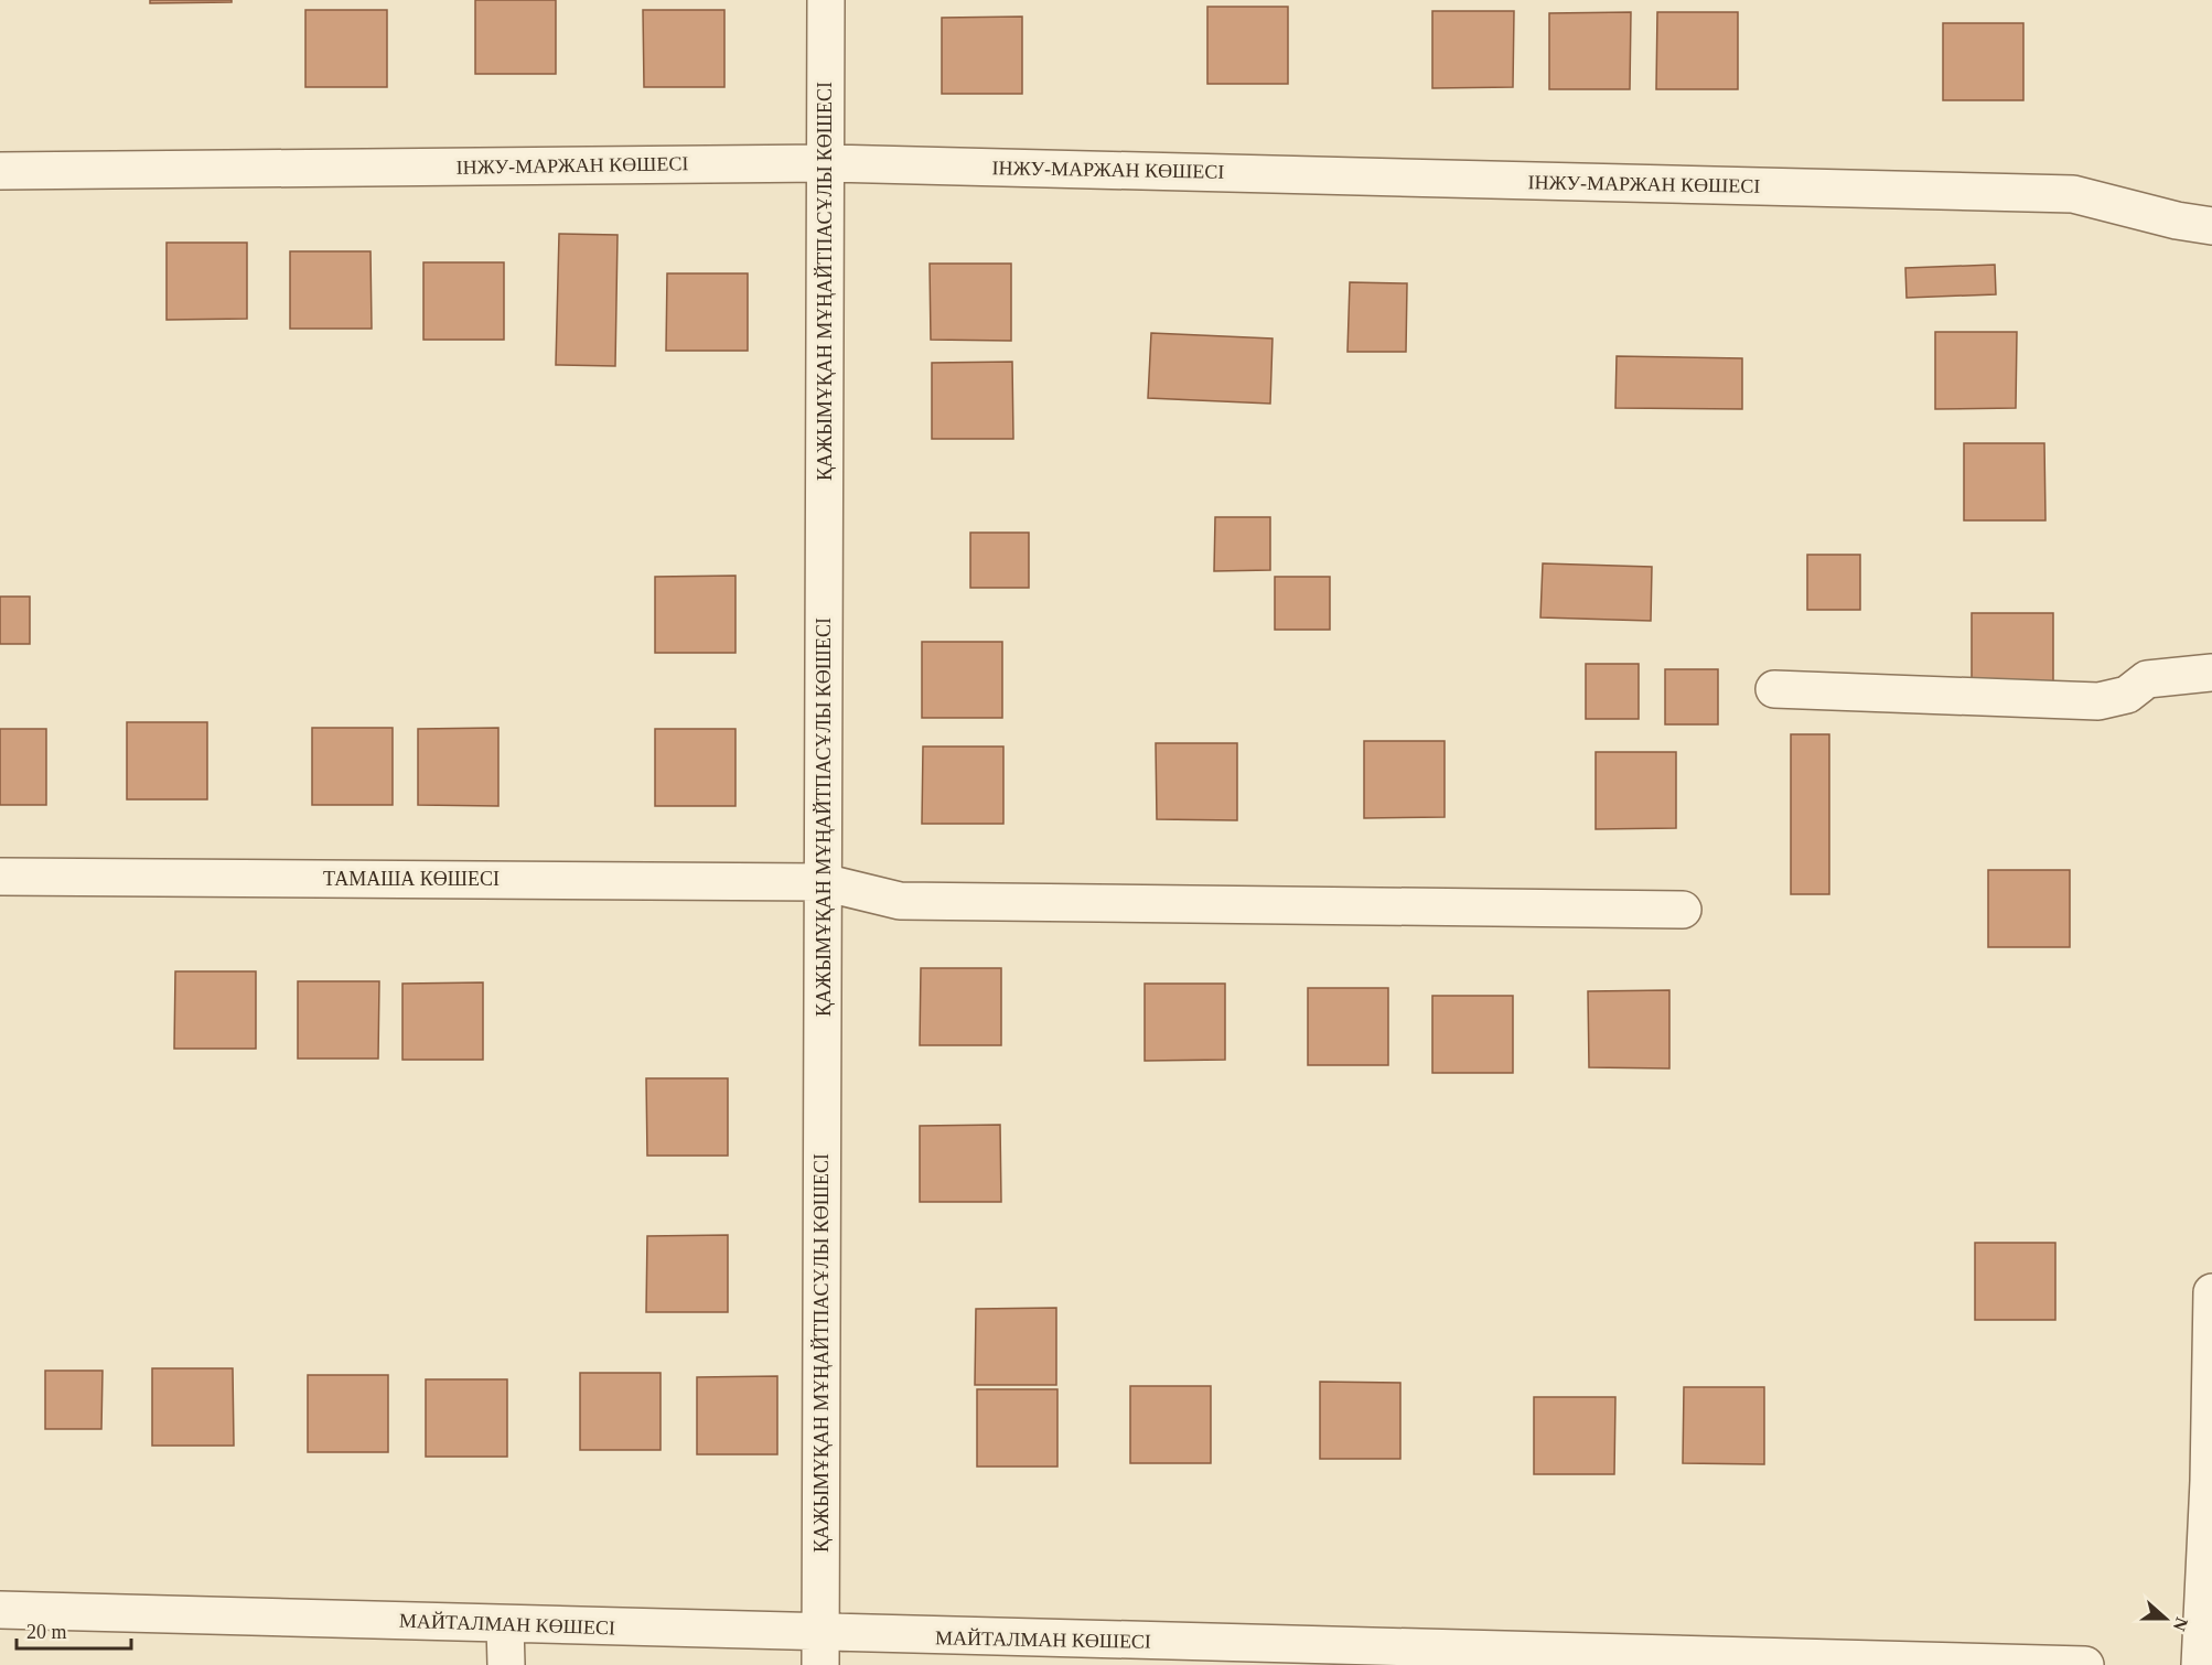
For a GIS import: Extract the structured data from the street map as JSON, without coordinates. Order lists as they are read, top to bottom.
{
  "streets": {
    "street": [
      "ІНЖУ-МАРЖАН КӨШЕСІ",
      "ҚАЖЫМҰҚАН МҰҢАЙТПАСҰЛЫ КӨШЕСІ",
      "ТАМАША КӨШЕСІ",
      "МАЙТАЛМАН КӨШЕСІ"
    ]
  },
  "crossings": [
    ["ІНЖУ-МАРЖАН КӨШЕСІ", "ҚАЖЫМҰҚАН МҰҢАЙТПАСҰЛЫ КӨШЕСІ"],
    ["ҚАЖЫМҰҚАН МҰҢАЙТПАСҰЛЫ КӨШЕСІ", "ТАМАША КӨШЕСІ"],
    ["ҚАЖЫМҰҚАН МҰҢАЙТПАСҰЛЫ КӨШЕСІ", "МАЙТАЛМАН КӨШЕСІ"]
  ],
  "scale_bar": "20 m",
  "north": "right"
}
